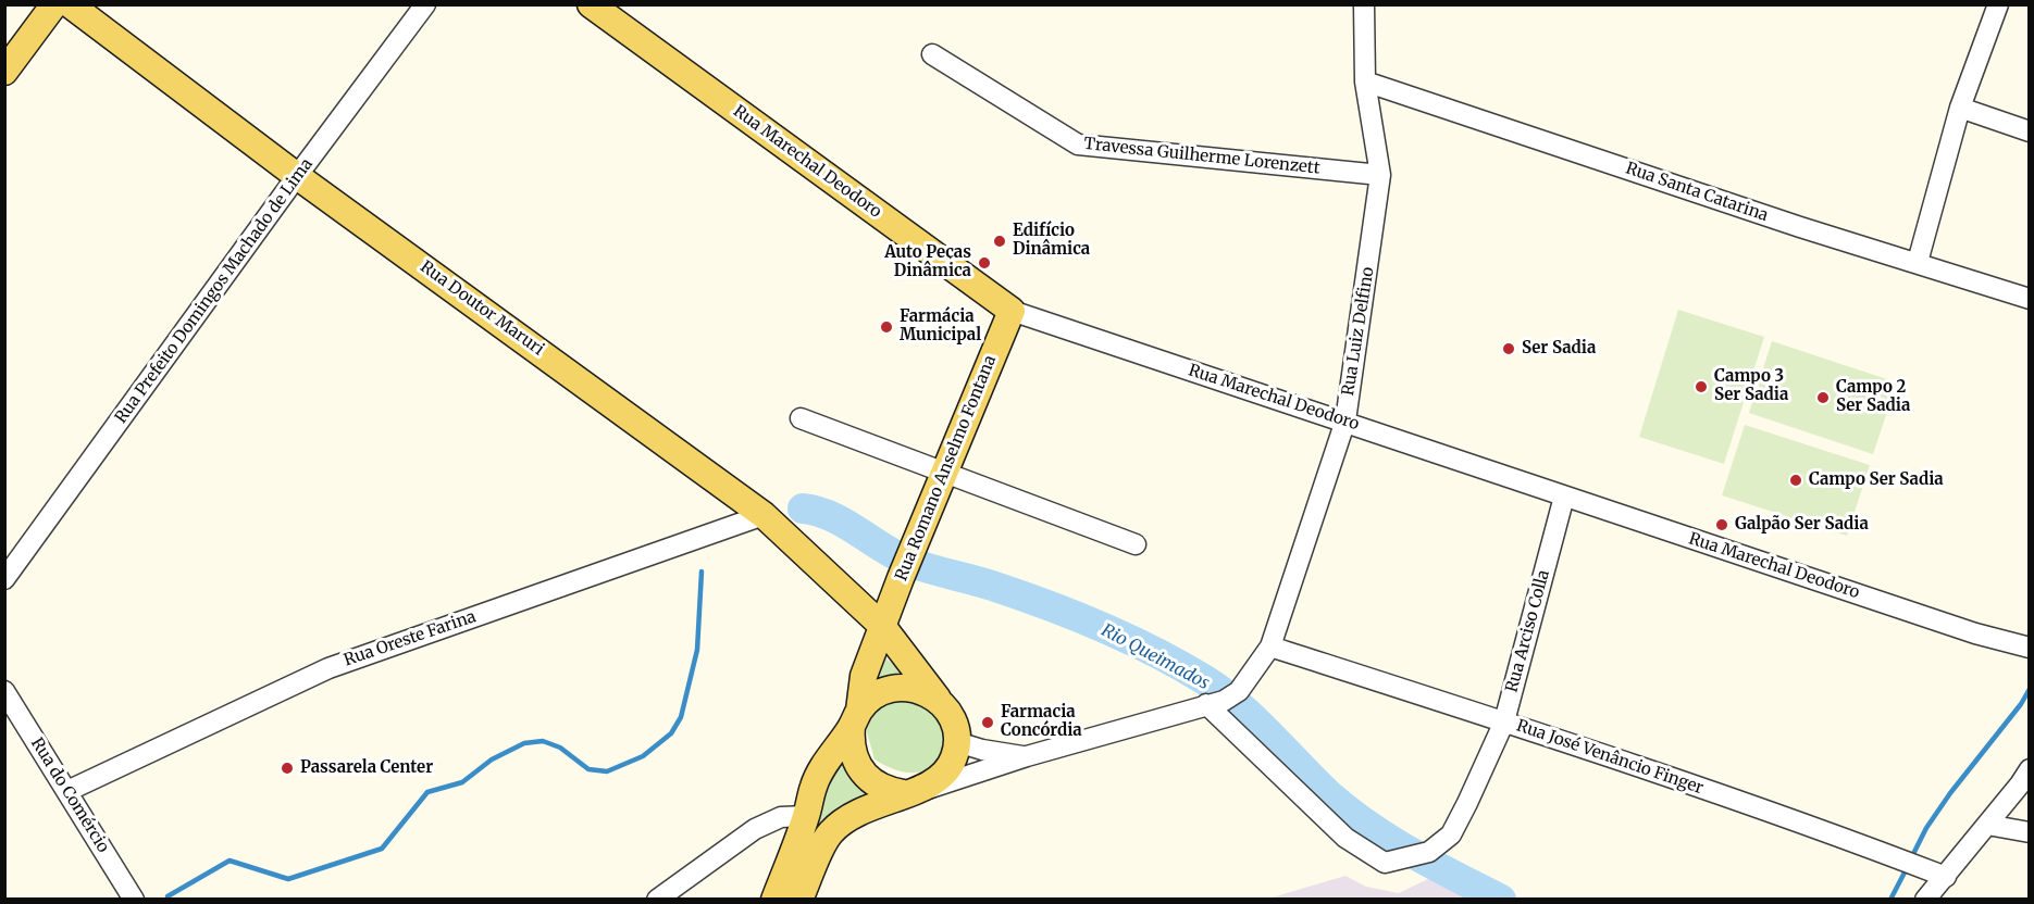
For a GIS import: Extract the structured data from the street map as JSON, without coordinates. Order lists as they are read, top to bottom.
{
  "streets": {
    "main road": ["Rua Marechal Deodoro", "Rua Doutor Maruri", "Rua Romano Anselmo Fontana"],
    "street": [
      "Travessa Guilherme Lorenzett",
      "Rua Santa Catarina",
      "Rua Prefeito Domingos Machado de Lima",
      "Rua Luiz Delfino",
      "Rua Arciso Colla",
      "Rua Oreste Farina",
      "Rua José Venâncio Finger",
      "Rua do Comércio"
    ]
  },
  "crossings": [
    ["Travessa Guilherme Lorenzett", "Rua Luiz Delfino"],
    ["Rua Marechal Deodoro", "Rua Luiz Delfino"],
    ["Rua Marechal Deodoro", "Rua Romano Anselmo Fontana"],
    ["Rua Marechal Deodoro", "Rua Arciso Colla"],
    ["Rua Santa Catarina", "Rua Luiz Delfino"],
    ["Rua Prefeito Domingos Machado de Lima", "Rua Doutor Maruri"],
    ["Rua Doutor Maruri", "Rua Romano Anselmo Fontana"],
    ["Rua Doutor Maruri", "Rua Oreste Farina"],
    ["Rua Luiz Delfino", "Rua Arciso Colla"],
    ["Rua Luiz Delfino", "Rua José Venâncio Finger"],
    ["Rua Arciso Colla", "Rua José Venâncio Finger"],
    ["Rua Oreste Farina", "Rua do Comércio"]
  ],
  "water": ["Rio Queimados"],
  "places": [
    "Edifício Dinâmica",
    "Auto Peças Dinâmica",
    "Farmácia Municipal",
    "Ser Sadia",
    "Campo 3 Ser Sadia",
    "Campo 2 Ser Sadia",
    "Campo Ser Sadia",
    "Galpão Ser Sadia",
    "Farmacia Concórdia",
    "Passarela Center"
  ]
}
